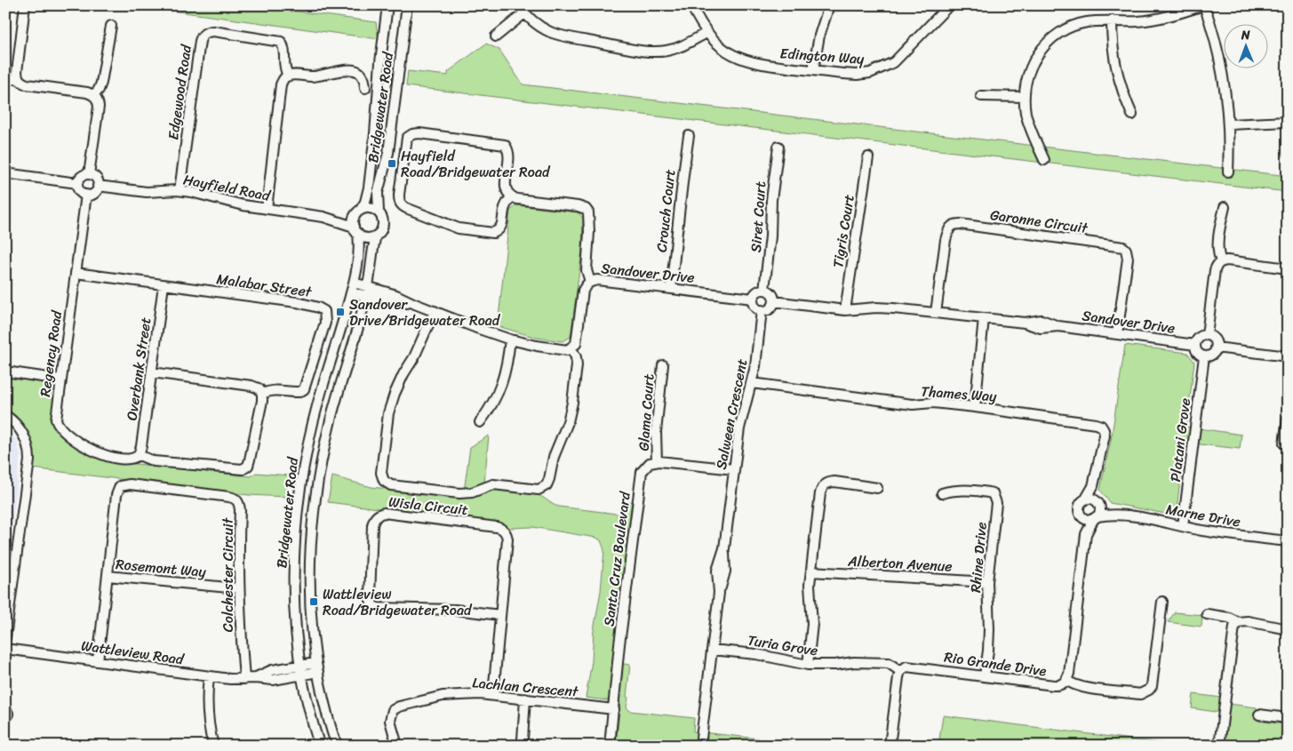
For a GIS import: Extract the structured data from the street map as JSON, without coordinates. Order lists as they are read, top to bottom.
{
  "streets": {
    "street": [
      "Edington Way",
      "Edgewood Road",
      "Bridgewater Road",
      "Hayfield Road",
      "Crouch Court",
      "Siret Court",
      "Garonne Circuit",
      "Tigris Court",
      "Sandover Drive",
      "Malabar Street",
      "Regency Road",
      "Overbank Street",
      "Thames Way",
      "Glama Court",
      "Salween Crescent",
      "Platani Grove",
      "Wisla Circuit",
      "Marne Drive",
      "Rhine Drive",
      "Santa Cruz Boulevard",
      "Alberton Avenue",
      "Rosemont Way",
      "Colchester Circuit",
      "Turia Grove",
      "Wattleview Road",
      "Rio Grande Drive",
      "Lachlan Crescent"
    ]
  },
  "crossings": [
    ["Edgewood Road", "Hayfield Road"],
    ["Bridgewater Road", "Hayfield Road"],
    ["Bridgewater Road", "Wattleview Road"],
    ["Hayfield Road", "Regency Road"],
    ["Crouch Court", "Sandover Drive"],
    ["Siret Court", "Sandover Drive"],
    ["Siret Court", "Salween Crescent"],
    ["Garonne Circuit", "Sandover Drive"],
    ["Tigris Court", "Sandover Drive"],
    ["Sandover Drive", "Salween Crescent"],
    ["Sandover Drive", "Platani Grove"],
    ["Malabar Street", "Regency Road"],
    ["Malabar Street", "Overbank Street"],
    ["Regency Road", "Overbank Street"],
    ["Thames Way", "Salween Crescent"],
    ["Thames Way", "Marne Drive"],
    ["Thames Way", "Rio Grande Drive"],
    ["Glama Court", "Santa Cruz Boulevard"],
    ["Salween Crescent", "Turia Grove"],
    ["Platani Grove", "Marne Drive"],
    ["Wisla Circuit", "Lachlan Crescent"],
    ["Marne Drive", "Rio Grande Drive"],
    ["Rhine Drive", "Alberton Avenue"],
    ["Rhine Drive", "Rio Grande Drive"],
    ["Santa Cruz Boulevard", "Lachlan Crescent"],
    ["Rosemont Way", "Colchester Circuit"],
    ["Colchester Circuit", "Wattleview Road"],
    ["Turia Grove", "Rio Grande Drive"]
  ],
  "places": {
    "transit": ["Hayfield Road/Bridgewater Road", "Sandover Drive/Bridgewater Road", "Wattleview Road/Bridgewater Road"]
  },
  "north": "top"
}
